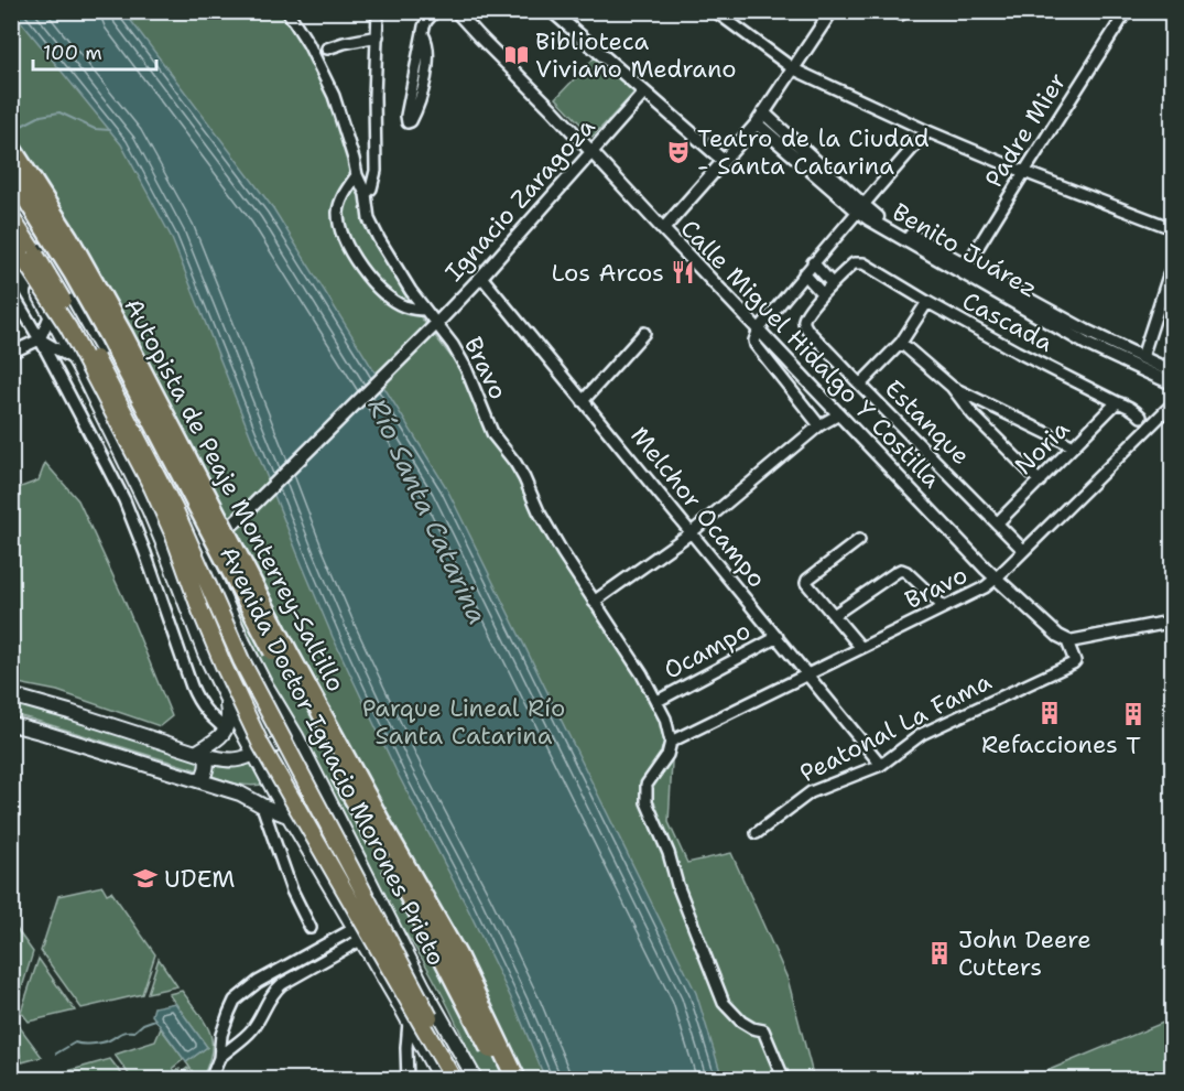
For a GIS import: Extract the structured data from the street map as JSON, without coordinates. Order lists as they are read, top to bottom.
{
  "streets": {
    "highway": ["Autopista de Peaje Monterrey-Saltillo"],
    "main road": ["Avenida Doctor Ignacio Morones Prieto"],
    "street": [
      "Padre Mier",
      "Ignacio Zaragoza",
      "Benito Juárez",
      "Cascada",
      "Calle Miguel Hidalgo Y Costilla",
      "Bravo",
      "Estanque",
      "Noria",
      "Melchor Ocampo",
      "Ocampo",
      "Peatonal La Fama"
    ]
  },
  "crossings": [
    ["Padre Mier", "Benito Juárez"],
    ["Ignacio Zaragoza", "Calle Miguel Hidalgo Y Costilla"],
    ["Ignacio Zaragoza", "Bravo"],
    ["Ignacio Zaragoza", "Melchor Ocampo"],
    ["Ignacio Zaragoza", "Avenida Doctor Ignacio Morones Prieto"],
    ["Cascada", "Noria"],
    ["Calle Miguel Hidalgo Y Costilla", "Bravo"],
    ["Calle Miguel Hidalgo Y Costilla", "Peatonal La Fama"],
    ["Bravo", "Estanque"],
    ["Bravo", "Melchor Ocampo"],
    ["Bravo", "Ocampo"],
    ["Estanque", "Noria"],
    ["Melchor Ocampo", "Ocampo"],
    ["Melchor Ocampo", "Peatonal La Fama"]
  ],
  "water": ["Río Santa Catarina"],
  "parks": ["Parque Lineal Río Santa Catarina"],
  "places": {
    "library": ["Biblioteca Viviano Medrano"],
    "theatre": ["Teatro de la Ciudad - Santa Catarina"],
    "restaurant": ["Los Arcos"],
    "building": ["Refacciones", "T", "John Deere Cutters"],
    "school or university": ["UDEM"]
  },
  "scale_bar": "100 m"
}
